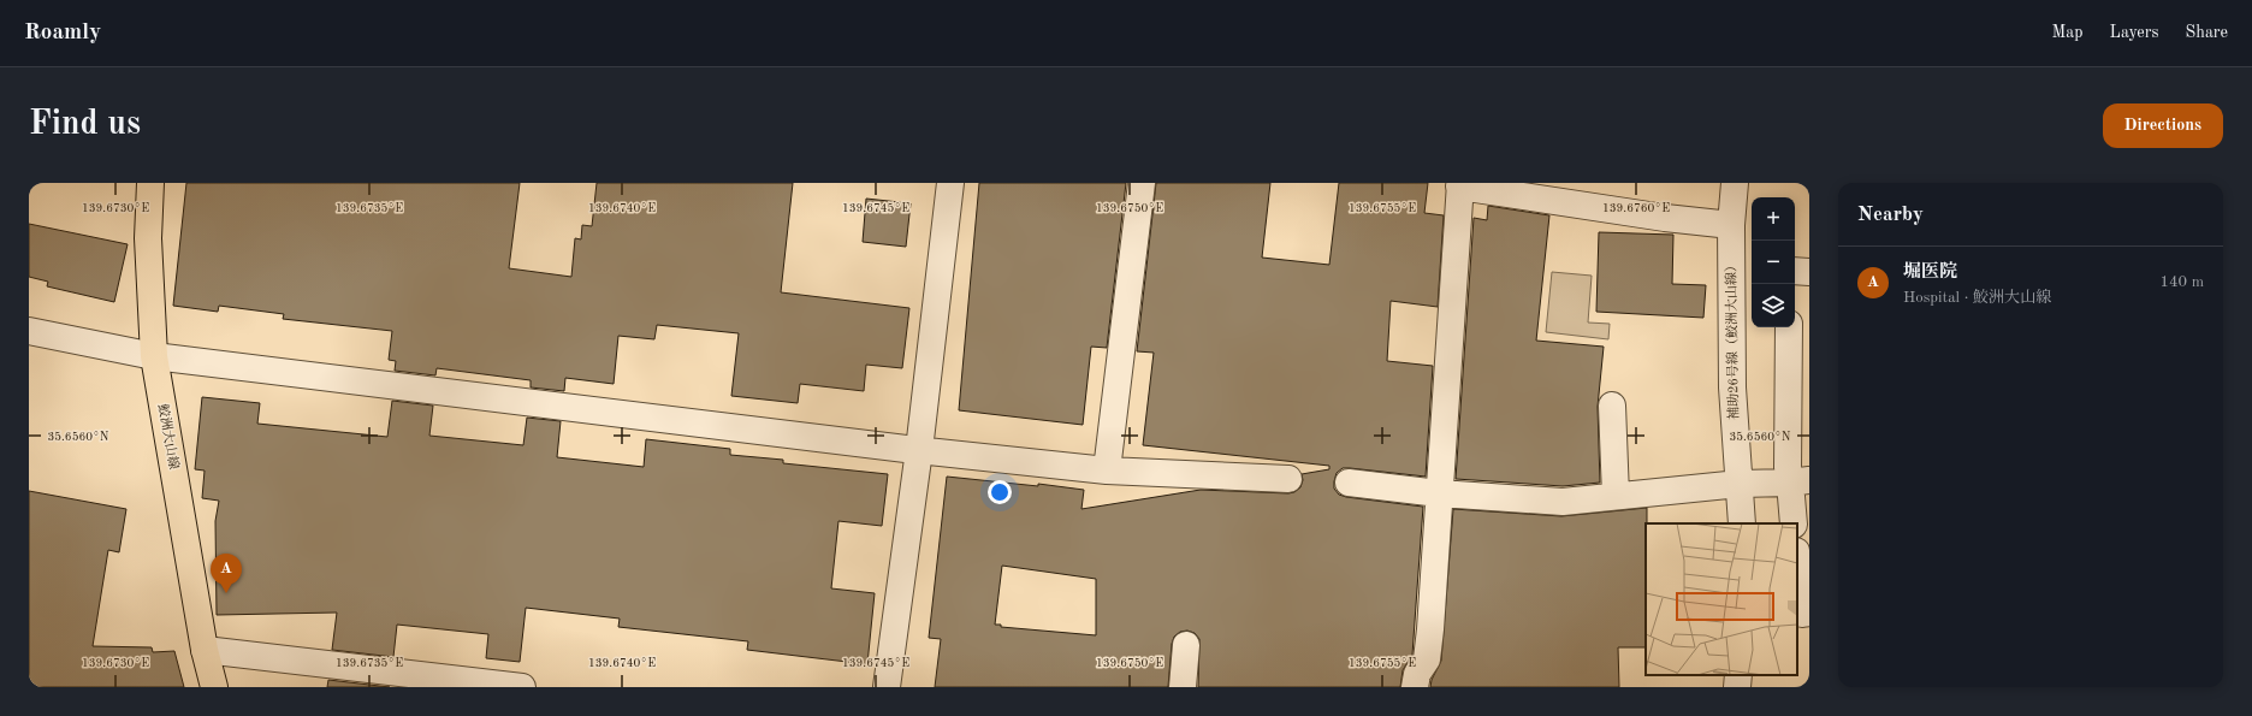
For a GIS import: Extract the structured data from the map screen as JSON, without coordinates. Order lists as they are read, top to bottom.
{
  "streets": {
    "main road": ["鮫洲大山線"],
    "street": ["補助26号線（鮫洲大山線）"]
  },
  "page": {
    "header": "Roamly",
    "nav": ["Map", "Layers", "Share"],
    "buttons": "Directions",
    "title": "Find us",
    "heading": "Nearby",
    "map_buttons": ["+", "−"],
    "list": [
      {
        "mark": "A",
        "name": "堀医院",
        "note": "Hospital · 鮫洲大山線",
        "value": "140 m"
      }
    ],
    "pins": "A"
  },
  "coordinates": [
    "139.6730°E",
    "139.6735°E",
    "139.6740°E",
    "139.6745°E",
    "139.6750°E",
    "139.6755°E",
    "139.6760°E",
    "35.6560°N"
  ]
}
